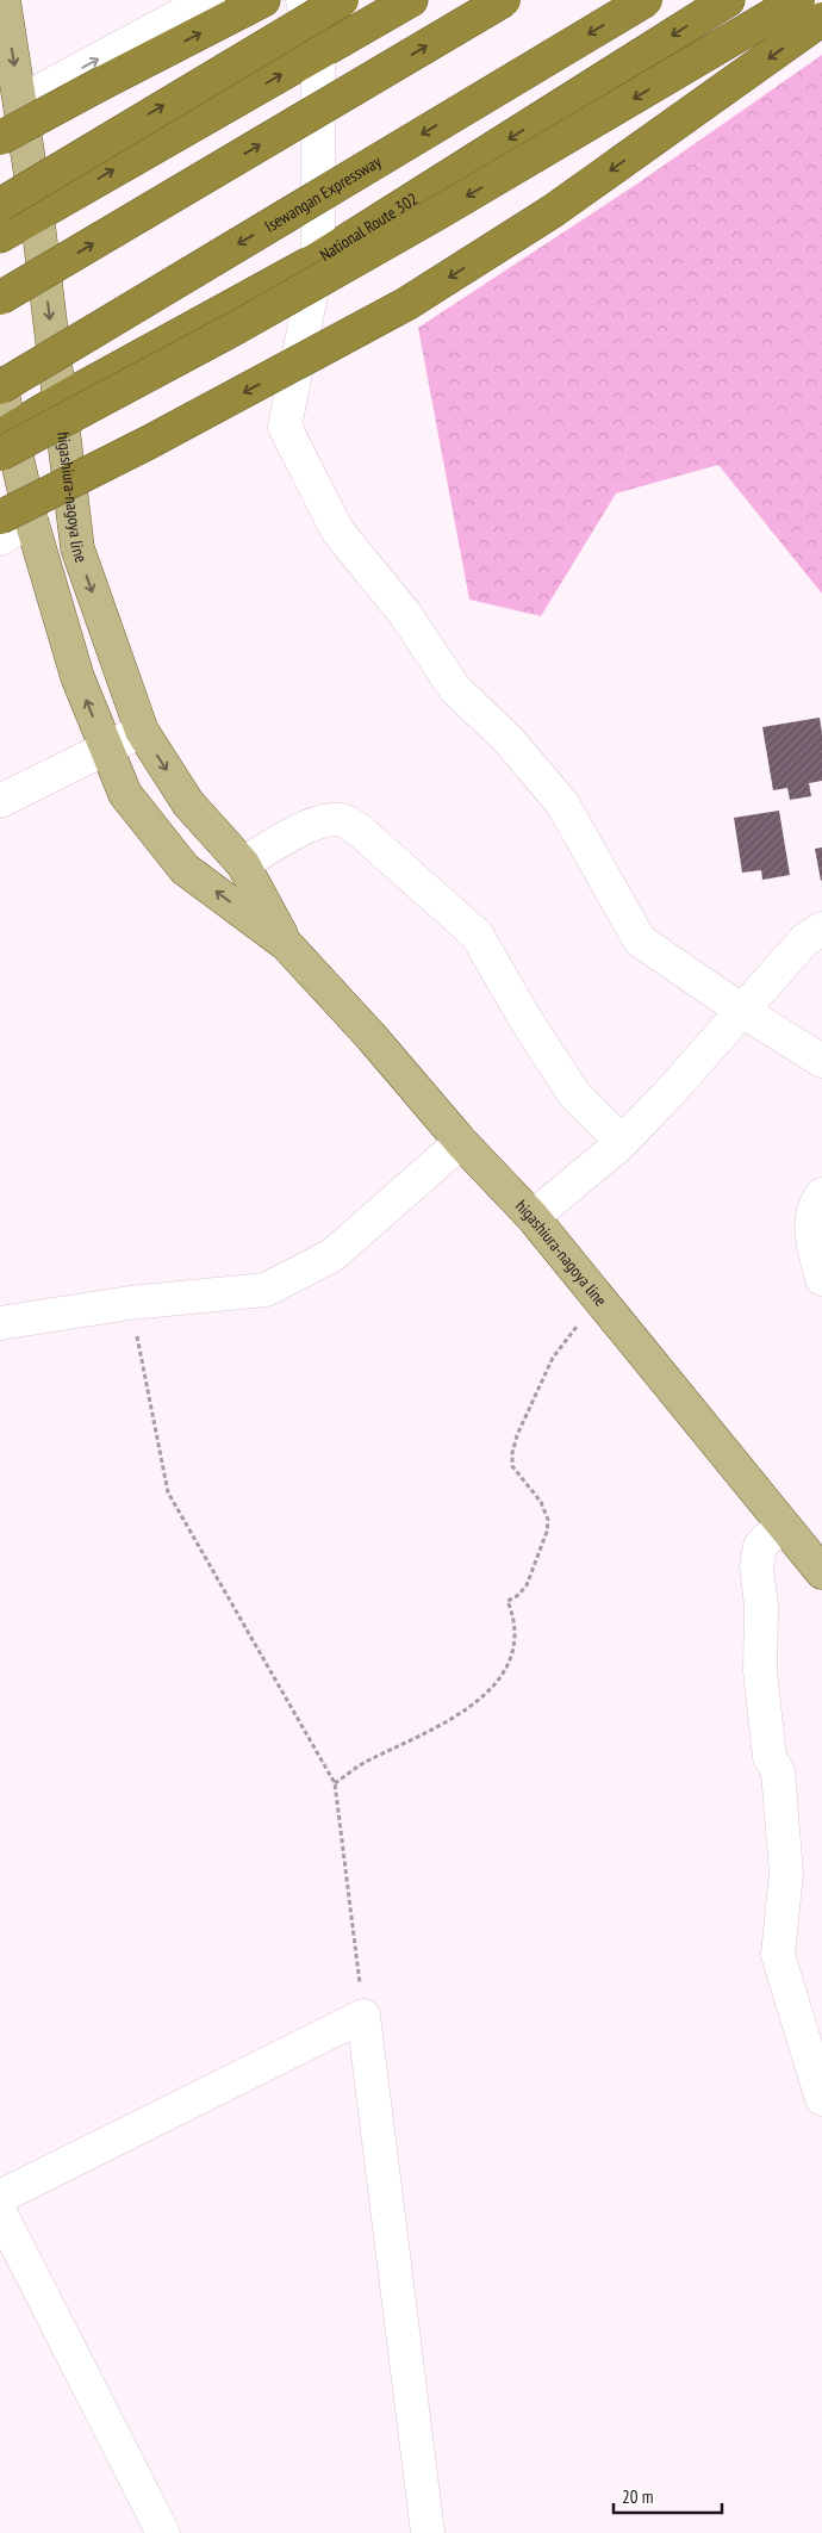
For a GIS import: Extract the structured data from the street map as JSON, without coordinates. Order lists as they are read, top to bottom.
{
  "streets": {
    "highway": ["Isewangan Expressway", "National Route 302"],
    "main road": ["higashiura-nagoya line"]
  },
  "crossings": [
    ["Isewangan Expressway", "higashiura-nagoya line"],
    ["National Route 302", "higashiura-nagoya line"]
  ],
  "scale_bar": "20 m"
}
